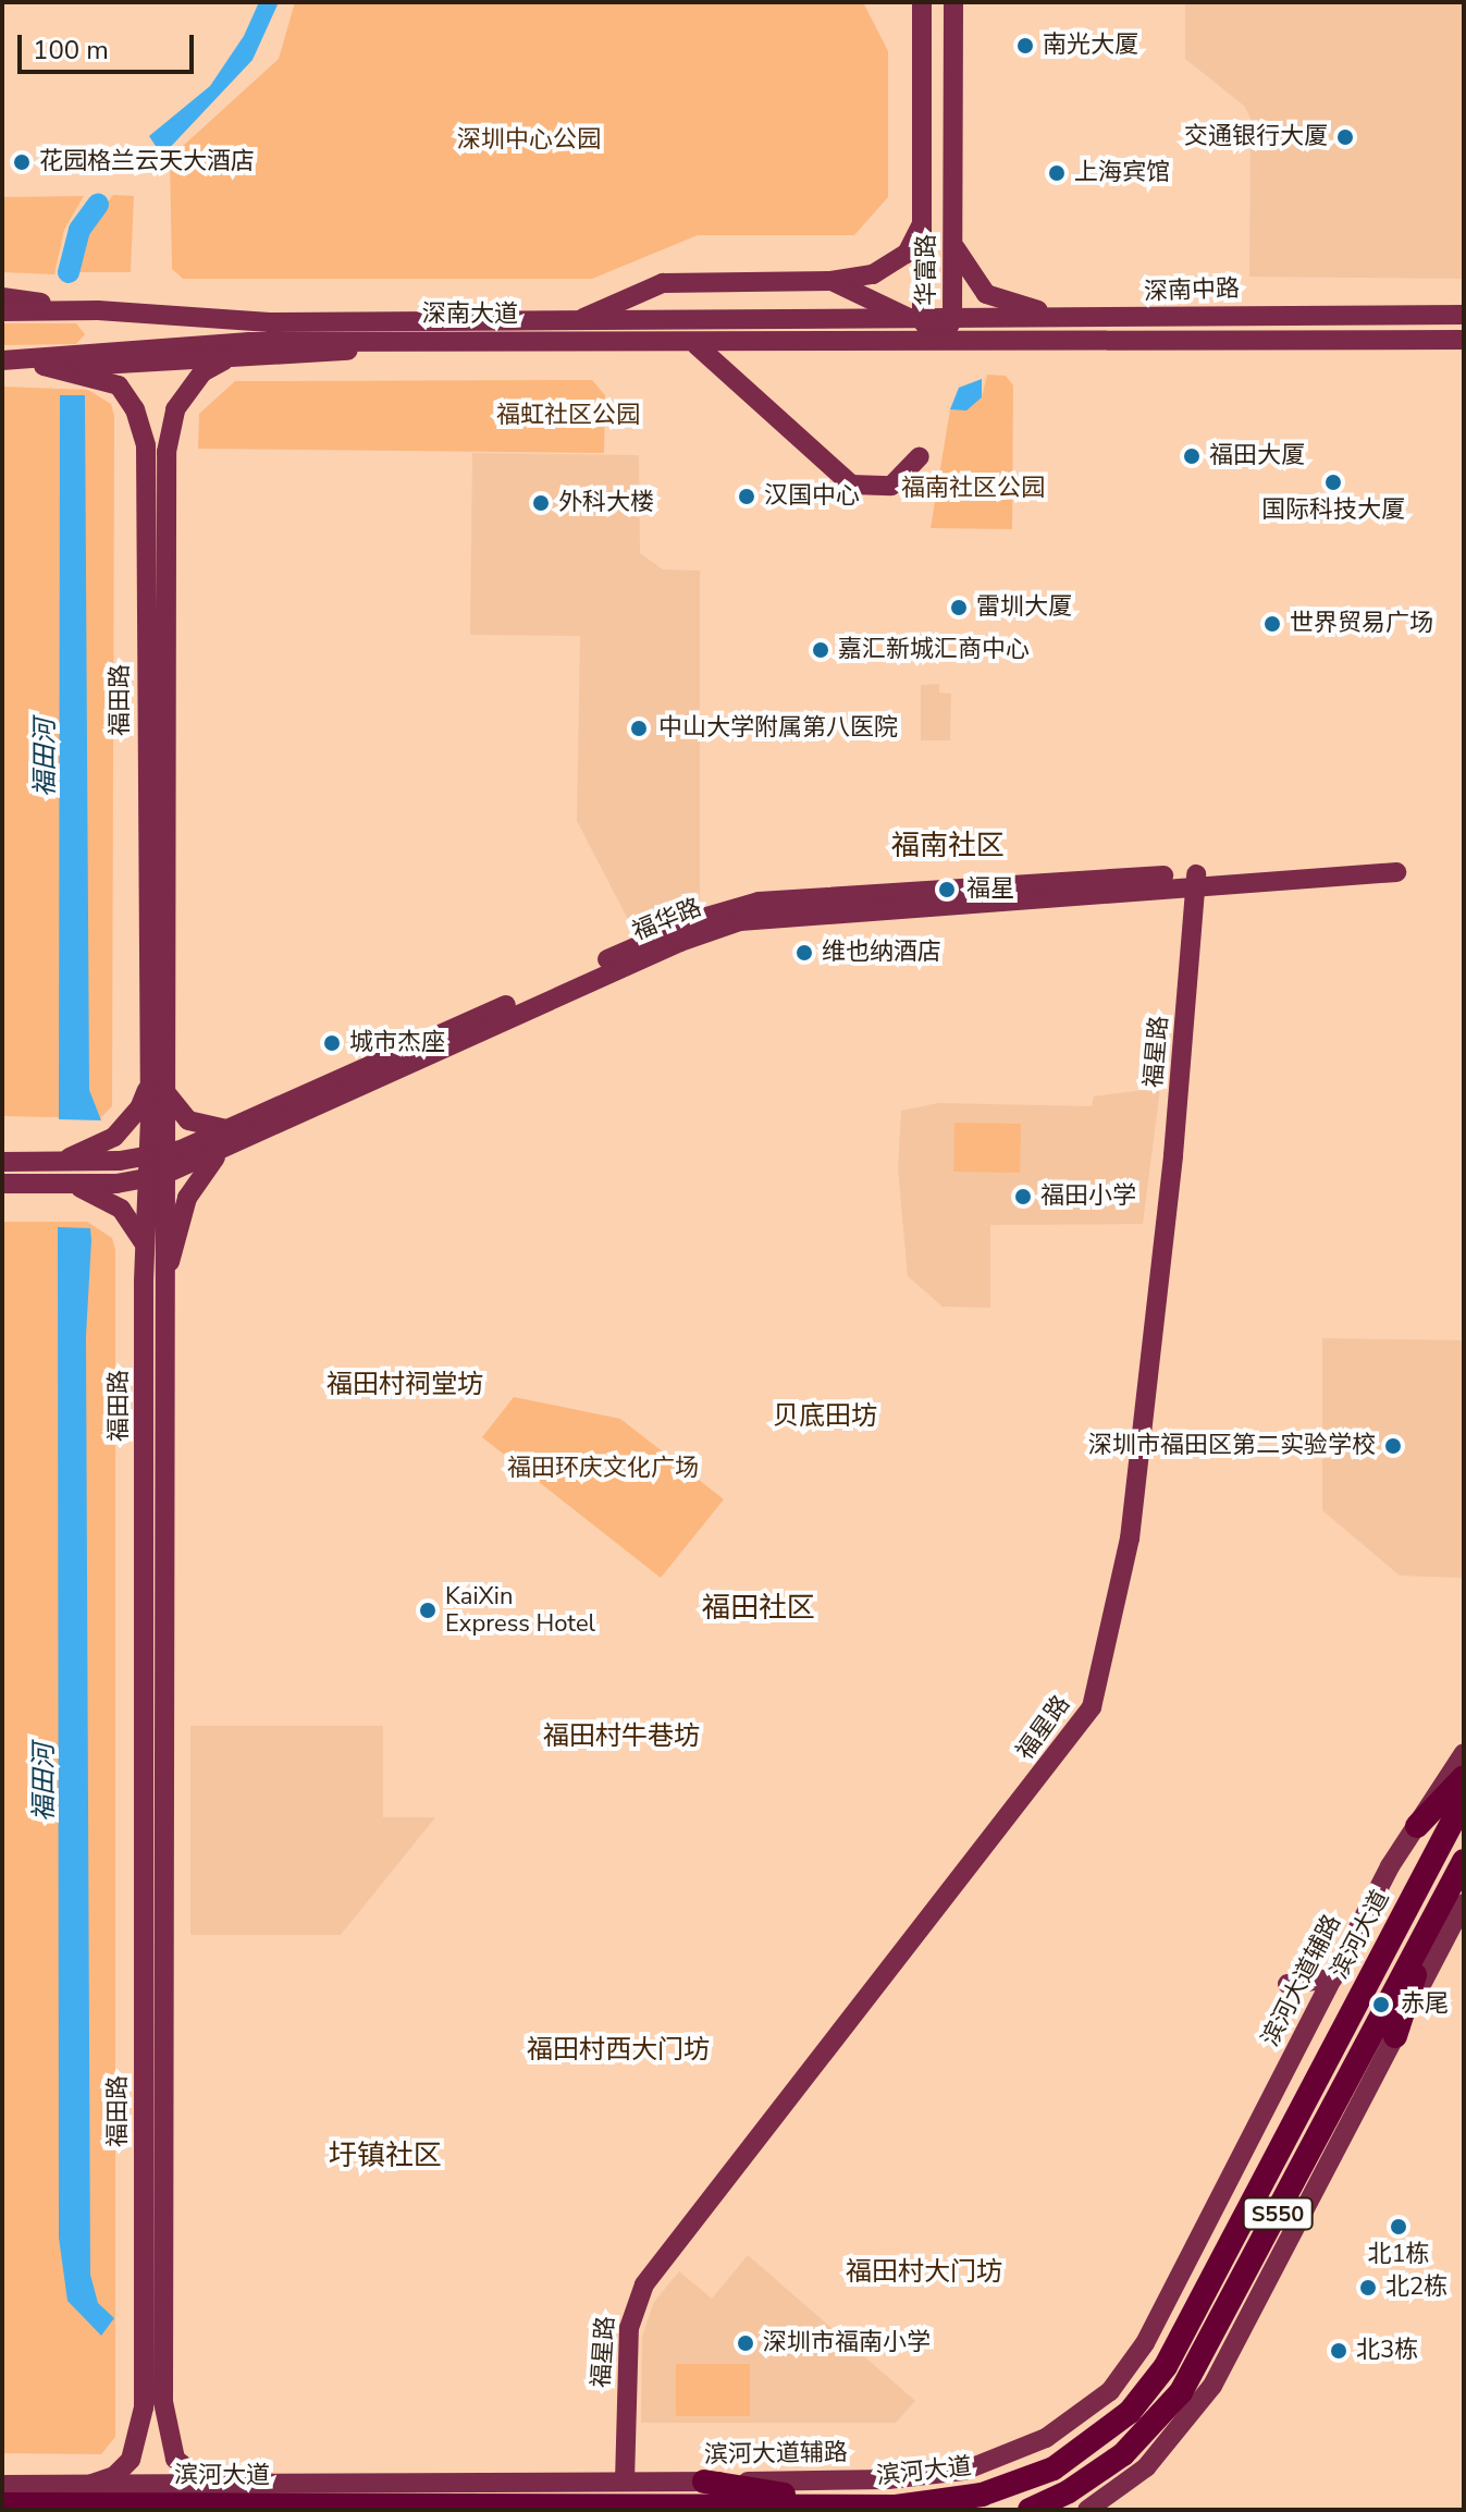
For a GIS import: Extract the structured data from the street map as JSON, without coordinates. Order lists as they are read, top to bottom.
{
  "streets": {
    "highway": ["滨河大道", "S550"],
    "main road": [
      "华富路",
      "深南中路",
      "深南大道",
      "福田路",
      "福华路",
      "福星路",
      "滨河大道辅路"
    ]
  },
  "crossings": [
    ["华富路", "深南中路"],
    ["华富路", "深南大道"],
    ["深南中路", "深南大道"],
    ["福田路", "福华路"],
    ["福田路", "滨河大道辅路"],
    ["福华路", "福星路"],
    ["福星路", "滨河大道辅路"]
  ],
  "districts": [
    "福南社区",
    "福田村祠堂坊",
    "贝底田坊",
    "福田社区",
    "福田村牛巷坊",
    "福田村西大门坊",
    "圩镇社区",
    "福田村大门坊"
  ],
  "water": ["福田河"],
  "parks": [
    "深圳中心公园",
    "福虹社区公园",
    "福南社区公园",
    "福田环庆文化广场"
  ],
  "places": [
    "南光大厦",
    "交通银行大厦",
    "花园格兰云天大酒店",
    "上海宾馆",
    "福田大厦",
    "国际科技大厦",
    "汉国中心",
    "外科大楼",
    "雷圳大厦",
    "世界贸易广场",
    "嘉汇新城汇商中心",
    "中山大学附属第八医院",
    "福星",
    "维也纳酒店",
    "城市杰座",
    "福田小学",
    "深圳市福田区第二实验学校",
    "KaiXin Express Hotel",
    "赤尾",
    "北1栋",
    "北2栋",
    "深圳市福南小学",
    "北3栋"
  ],
  "scale_bar": "100 m"
}
